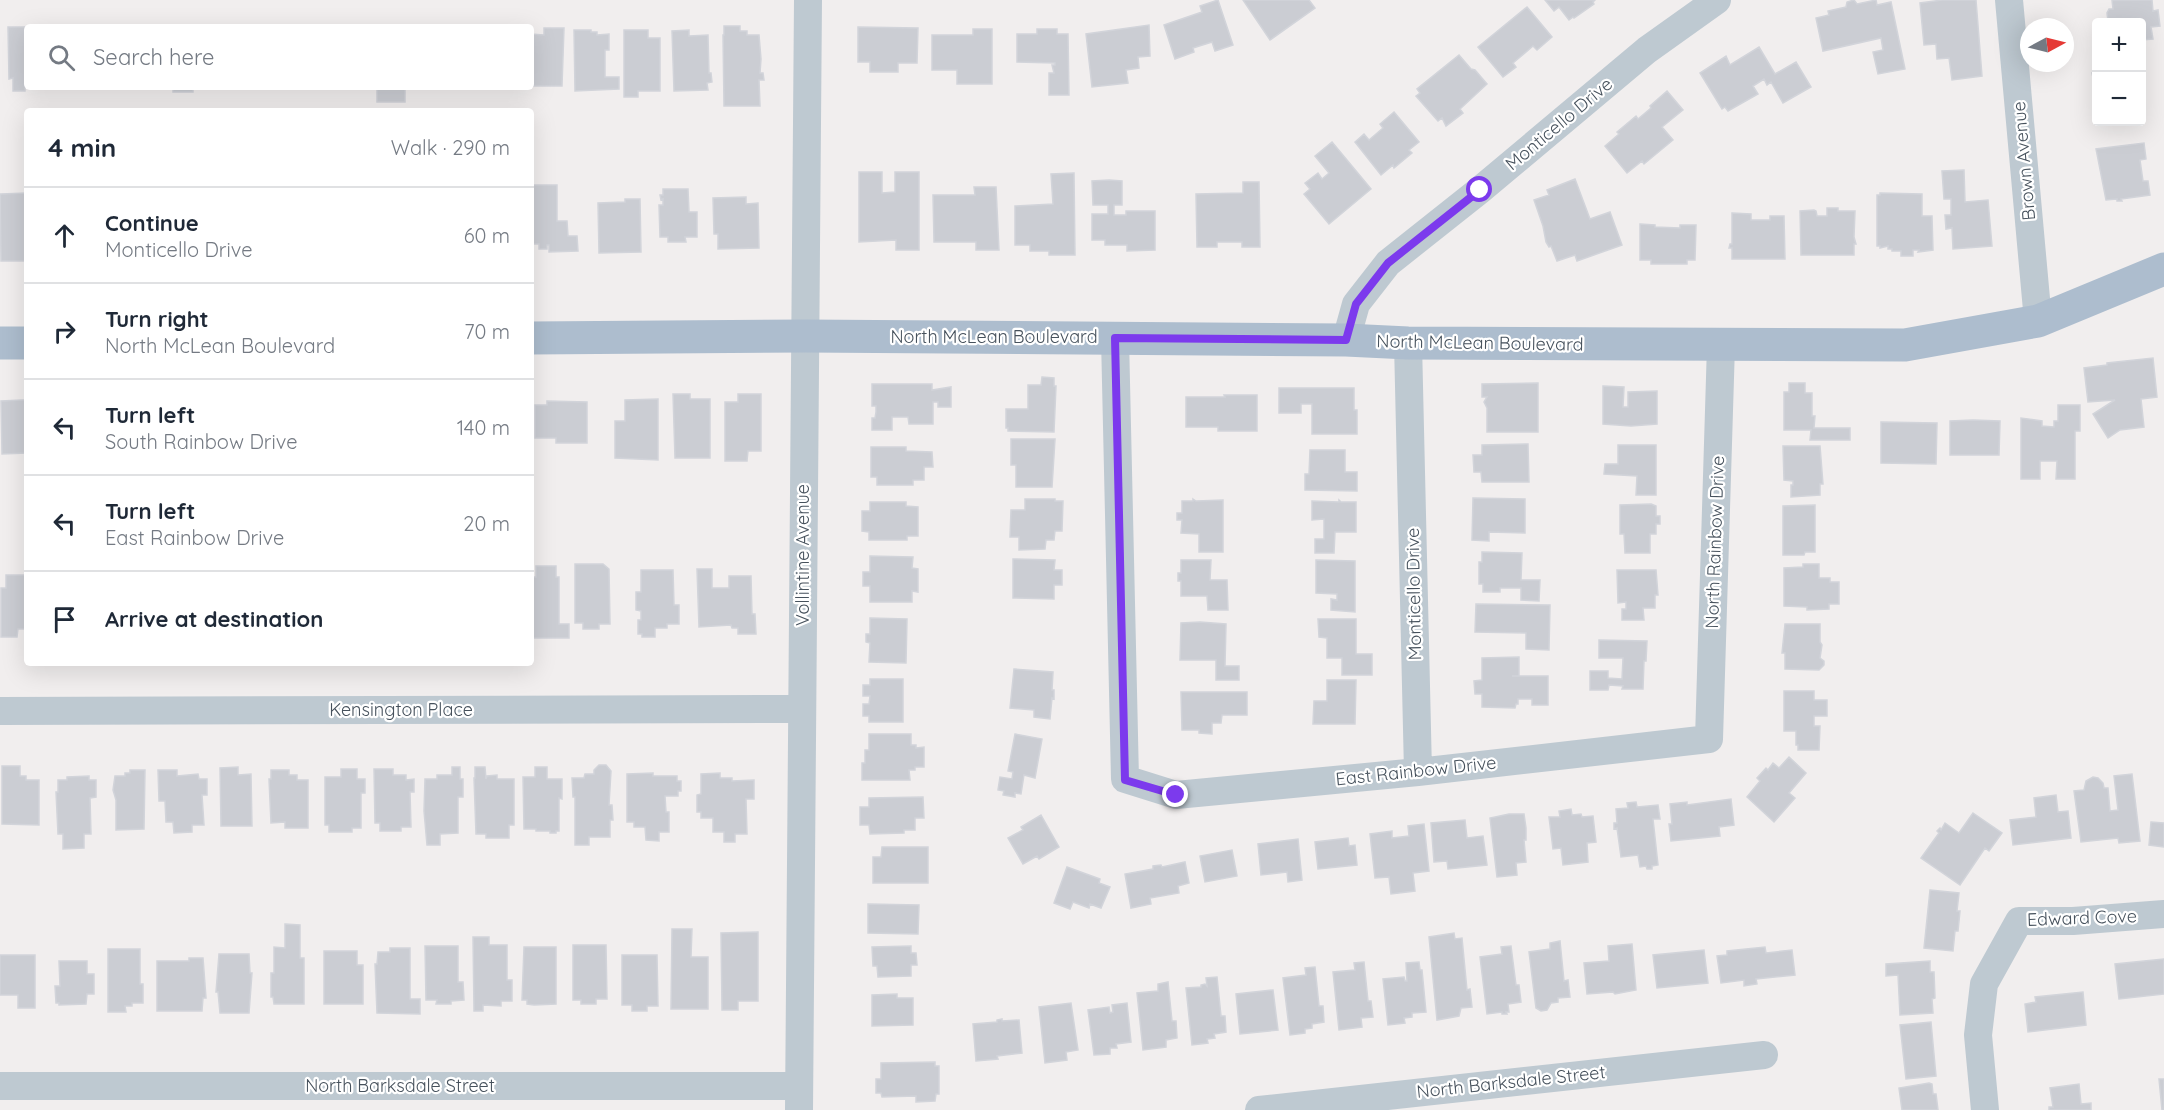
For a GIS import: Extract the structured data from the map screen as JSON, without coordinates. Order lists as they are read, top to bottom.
{
  "streets": {
    "main road": ["North McLean Boulevard"],
    "street": [
      "Monticello Drive",
      "Brown Avenue",
      "North Rainbow Drive",
      "Vollintine Avenue",
      "Kensington Place",
      "East Rainbow Drive",
      "Edward Cove",
      "North Barksdale Street"
    ]
  },
  "crossings": [
    ["Monticello Drive", "North McLean Boulevard"],
    ["Monticello Drive", "East Rainbow Drive"],
    ["Brown Avenue", "North McLean Boulevard"],
    ["North McLean Boulevard", "North Rainbow Drive"],
    ["North McLean Boulevard", "Vollintine Avenue"],
    ["North McLean Boulevard", "East Rainbow Drive"],
    ["North Rainbow Drive", "East Rainbow Drive"],
    ["Vollintine Avenue", "Kensington Place"],
    ["Vollintine Avenue", "North Barksdale Street"]
  ],
  "north": "right",
  "page": {
    "map_buttons": ["+", "−"],
    "search": "Search here",
    "heading": ["4 min", "Walk · 290 m"],
    "list": [
      ["Continue", "Monticello Drive", "60 m"],
      ["Turn right", "North McLean Boulevard", "70 m"],
      ["Turn left", "South Rainbow Drive", "140 m"],
      ["Turn left", "East Rainbow Drive", "20 m"],
      "Arrive at destination"
    ]
  }
}
